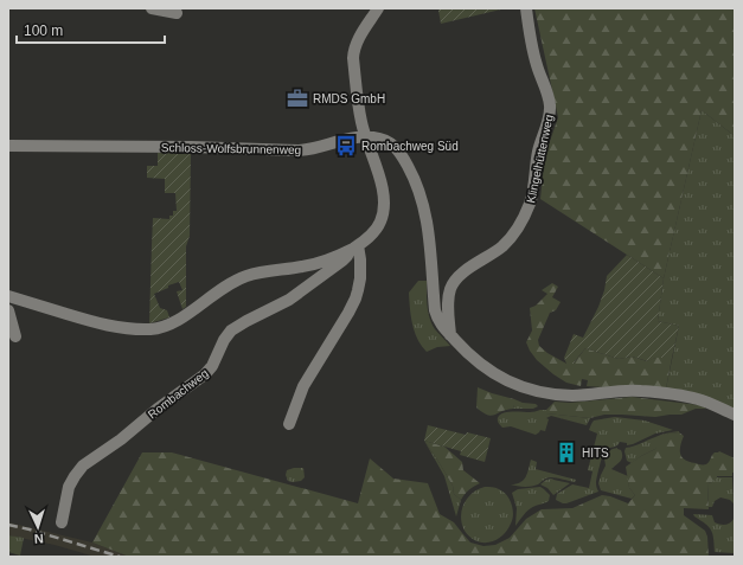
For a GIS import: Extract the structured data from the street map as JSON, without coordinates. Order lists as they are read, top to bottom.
{
  "streets": {
    "street": ["Schloss-Wolfsbrunnenweg", "Klingelhüttenweg", "Rombachweg"]
  },
  "crossings": [
    ["Schloss-Wolfsbrunnenweg", "Klingelhüttenweg"],
    ["Schloss-Wolfsbrunnenweg", "Rombachweg"]
  ],
  "places": {
    "office": ["RMDS GmbH"],
    "bus stop": ["Rombachweg Süd"],
    "building": ["HITS"]
  },
  "scale_bar": "100 m",
  "north": "bottom"
}
